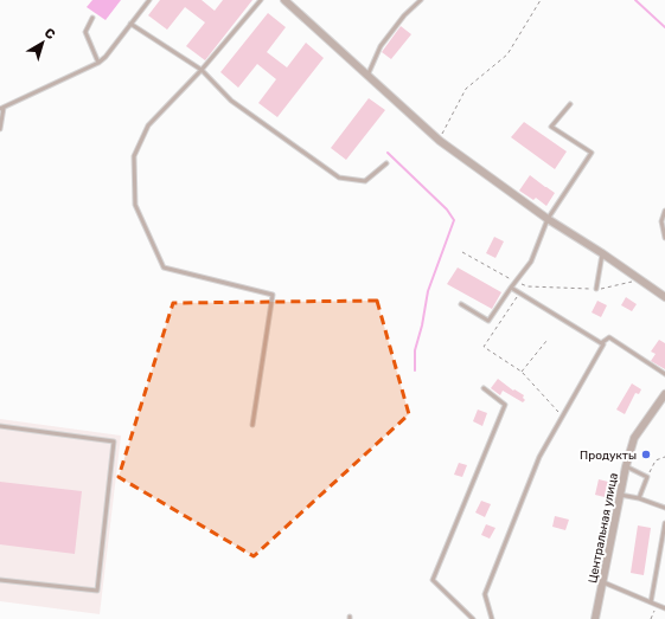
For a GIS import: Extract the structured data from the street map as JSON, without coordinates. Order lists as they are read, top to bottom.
{
  "streets": {
    "street": ["Центральная улица"]
  },
  "places": ["Продукты"],
  "north": "top right"
}
